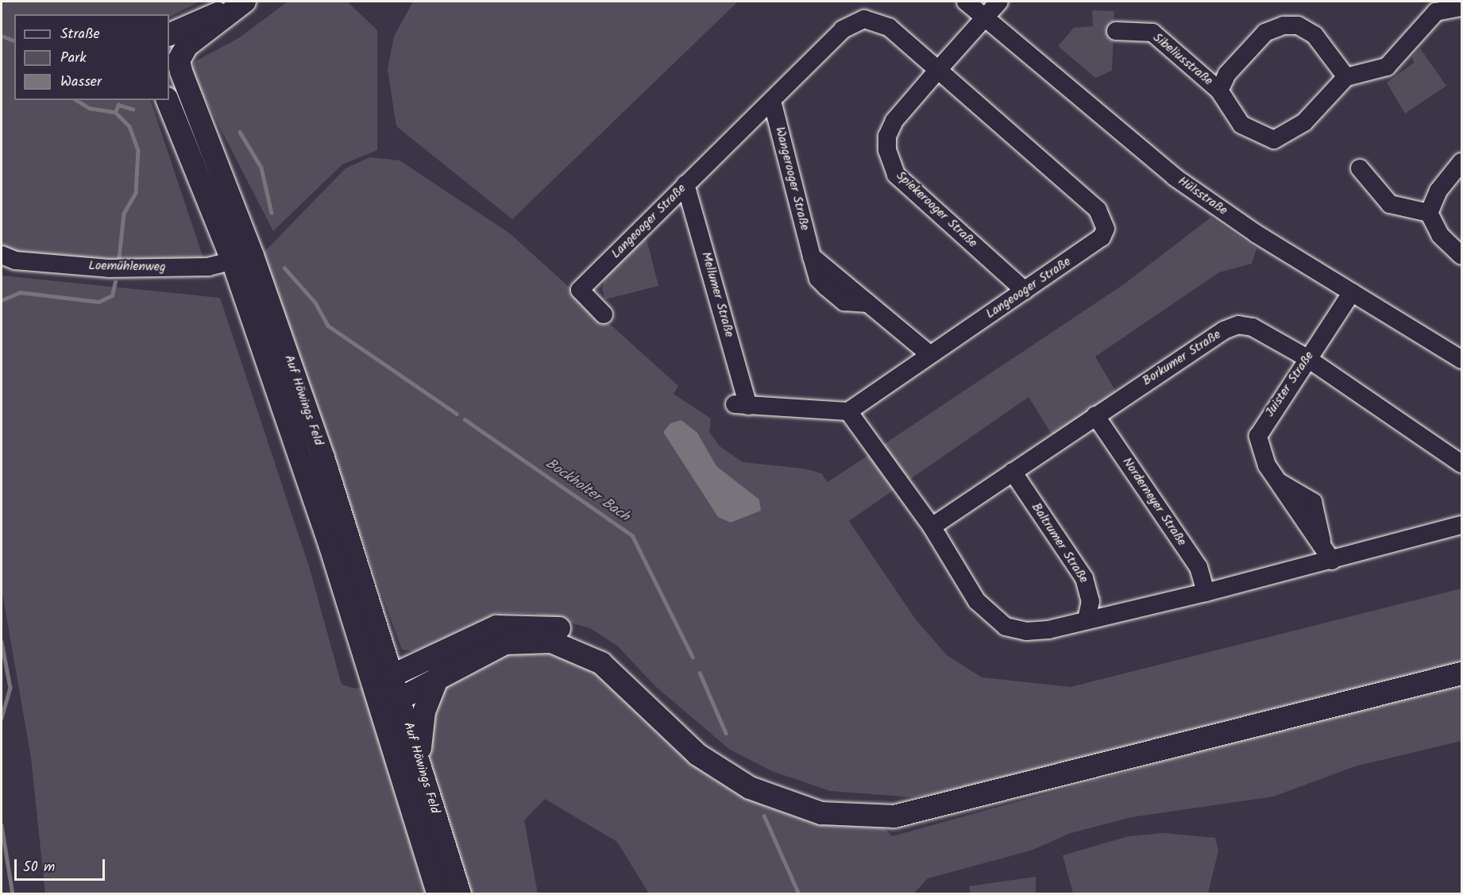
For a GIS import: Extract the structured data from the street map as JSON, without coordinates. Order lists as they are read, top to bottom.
{
  "streets": {
    "main road": ["Auf Höwings Feld"],
    "street": [
      "Sibeliusstraße",
      "Wangerooger Straße",
      "Hülsstraße",
      "Spiekerooger Straße",
      "Langeooger Straße",
      "Loemühlenweg",
      "Mellumer Straße",
      "Borkumer Straße",
      "Juister Straße",
      "Norderneyer Straße",
      "Baltrumer Straße"
    ]
  },
  "crossings": [
    ["Wangerooger Straße", "Langeooger Straße"],
    ["Hülsstraße", "Juister Straße"],
    ["Spiekerooger Straße", "Langeooger Straße"],
    ["Langeooger Straße", "Mellumer Straße"],
    ["Loemühlenweg", "Auf Höwings Feld"],
    ["Borkumer Straße", "Juister Straße"],
    ["Borkumer Straße", "Norderneyer Straße"],
    ["Borkumer Straße", "Baltrumer Straße"]
  ],
  "water": ["Bockholter Bach"],
  "legend": ["Straße", "Park", "Wasser"],
  "scale_bar": "50 m"
}
